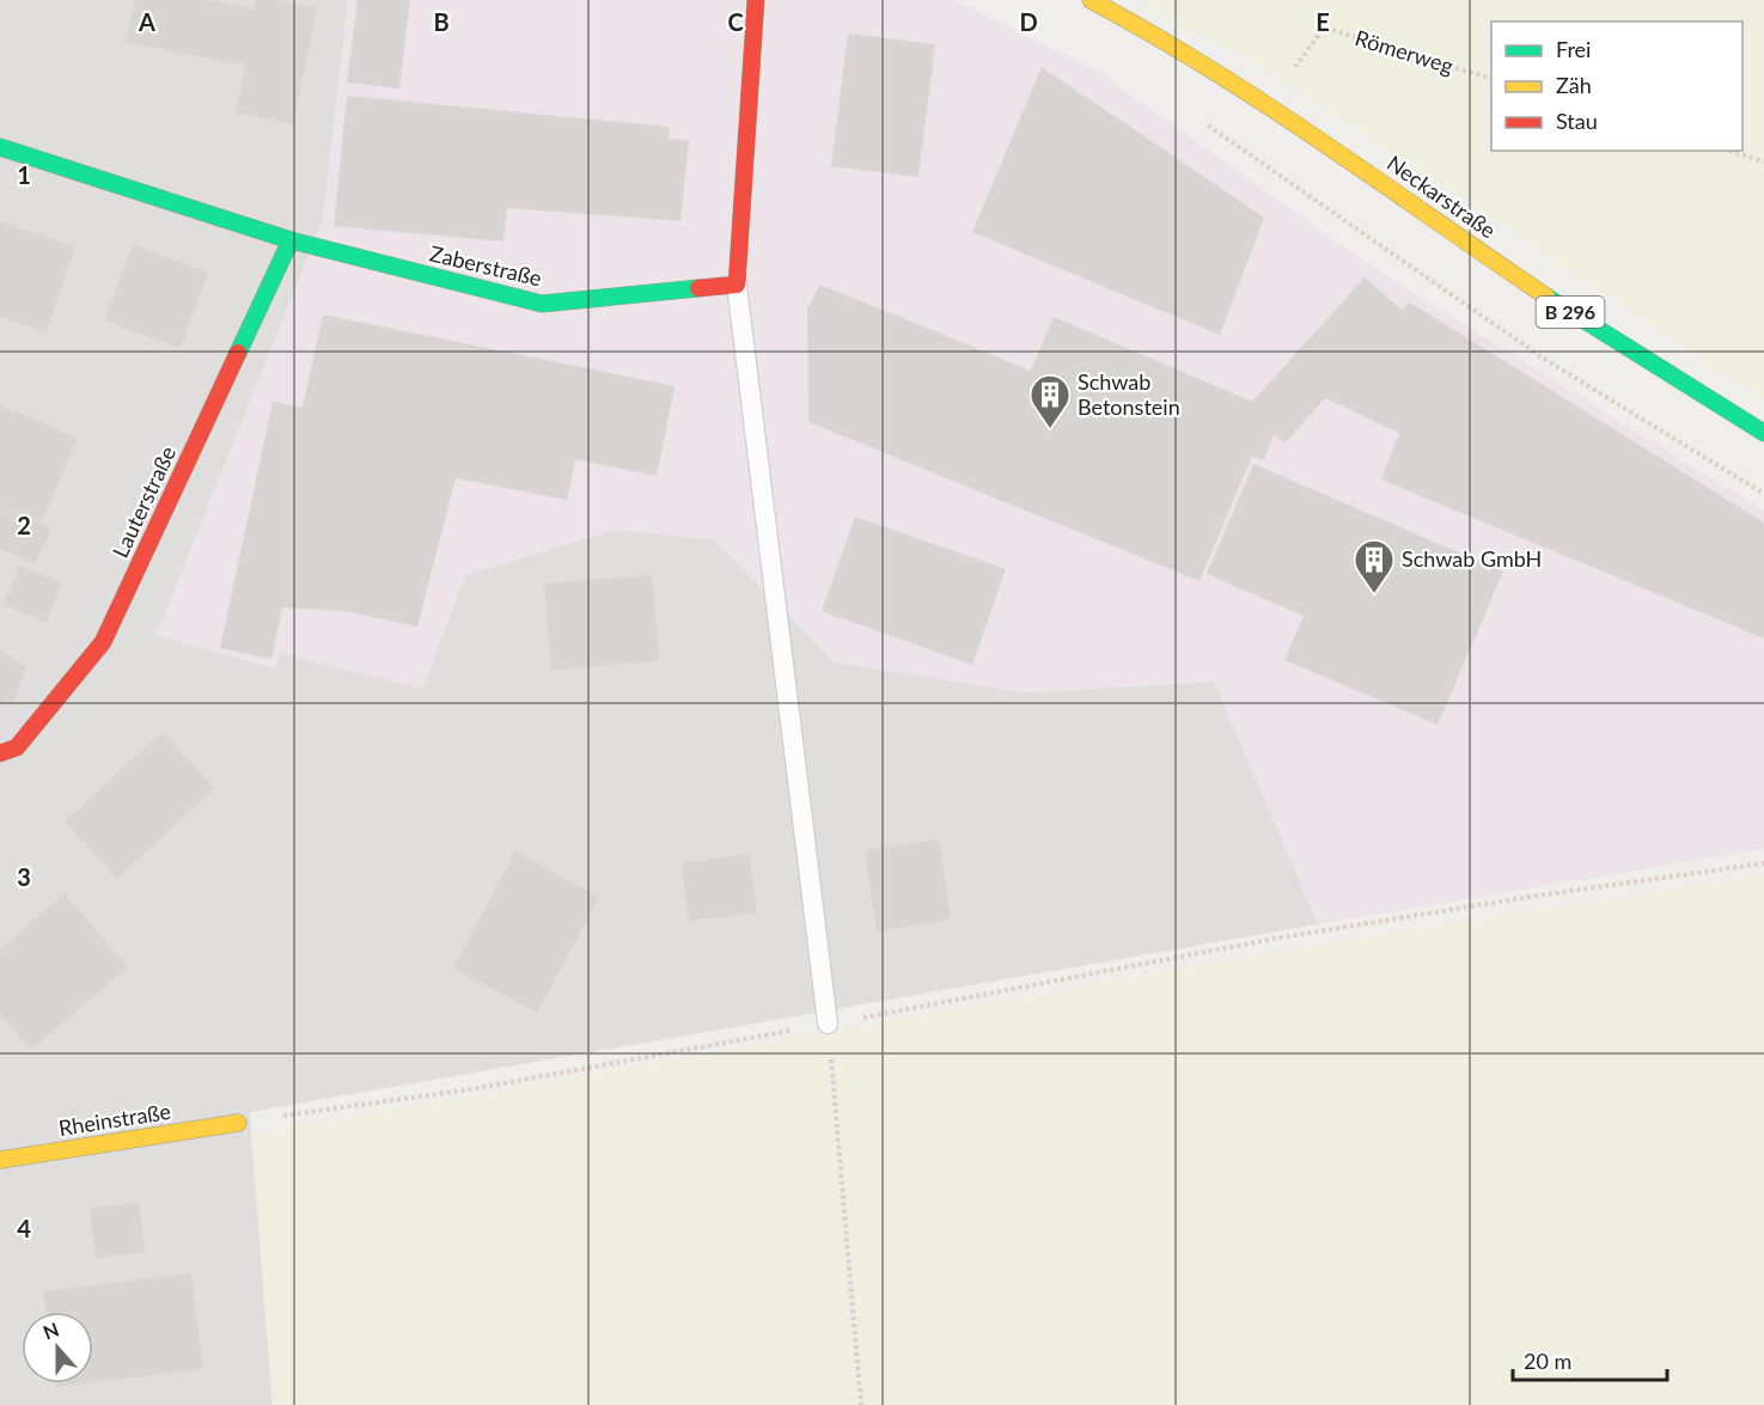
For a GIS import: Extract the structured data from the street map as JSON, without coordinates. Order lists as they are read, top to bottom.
{
  "streets": {
    "street": [
      "Neckarstraße",
      "Zaberstraße",
      "B 296",
      "Lauterstraße",
      "Rheinstraße"
    ],
    "path": ["Römerweg"]
  },
  "crossings": [
    ["Römerweg", "Neckarstraße"],
    ["Zaberstraße", "Lauterstraße"]
  ],
  "places": {
    "building": ["Schwab Betonstein", "Schwab GmbH"]
  },
  "legend": ["Frei", "Zäh", "Stau"],
  "scale_bar": "20 m",
  "north": "top",
  "grid": {
    "columns": [
      "A",
      "B",
      "C",
      "D",
      "E"
    ],
    "rows": [
      "1",
      "2",
      "3",
      "4"
    ]
  }
}
